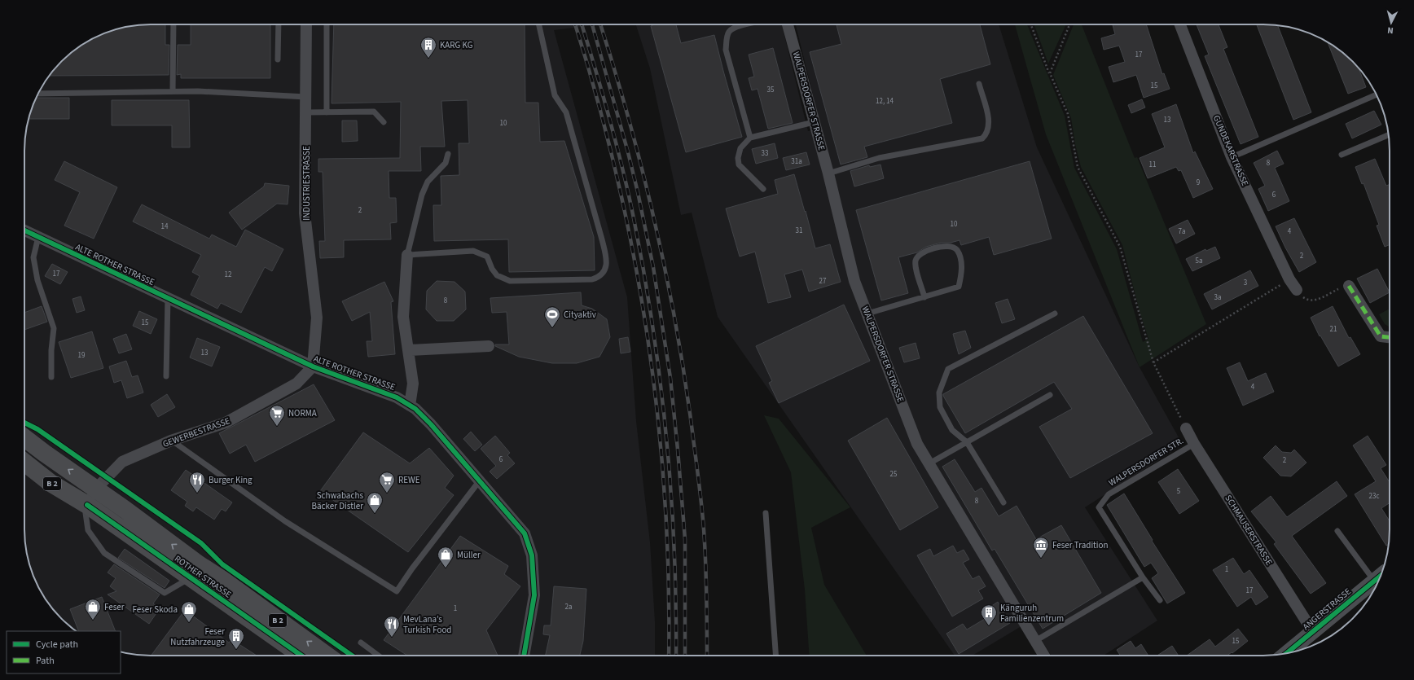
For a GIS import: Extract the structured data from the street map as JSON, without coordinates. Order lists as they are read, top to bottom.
{
  "streets": {
    "main road": ["B 2", "ROTHER STRASSE"],
    "street": [
      "WALPERSDORFER STRASSE",
      "GUNDEKARSTRASSE",
      "INDUSTRIESTRASSE",
      "ALTE ROTHER STRASSE",
      "GEWERBESTRASSE",
      "SCHMAUSERSTRASSE",
      "ANGERSTRASSE"
    ],
    "lane": ["WALPERSDORFER STR."]
  },
  "crossings": [
    ["INDUSTRIESTRASSE", "ALTE ROTHER STRASSE"],
    ["INDUSTRIESTRASSE", "GEWERBESTRASSE"],
    ["ALTE ROTHER STRASSE", "GEWERBESTRASSE"],
    ["GEWERBESTRASSE", "ROTHER STRASSE"],
    ["WALPERSDORFER STR.", "SCHMAUSERSTRASSE"],
    ["SCHMAUSERSTRASSE", "ANGERSTRASSE"]
  ],
  "places": {
    "building": ["KARG KG", "Känguruh Familienzentrum", "Feser Nutzfahrzeuge"],
    "sports": ["Cityaktiv"],
    "supermarket": ["NORMA", "REWE"],
    "restaurant": ["Burger King", "MevLana’s Turkish Food"],
    "shop": [
      "Schwabachs Bäcker Distler",
      "Müller",
      "Feser",
      "Feser Skoda"
    ],
    "museum": ["Feser Tradition"]
  },
  "house_numbers": [
    "17",
    "15",
    "35",
    "12, 14",
    "13",
    "10",
    "33",
    "31a",
    "8",
    "11",
    "9",
    "6",
    "2",
    "10",
    "14",
    "31",
    "7a",
    "4",
    "2",
    "5a",
    "17",
    "12",
    "27",
    "3",
    "3a",
    "8",
    "15",
    "21",
    "13",
    "19",
    "4",
    "6",
    "2",
    "25",
    "5",
    "23c",
    "8",
    "1",
    "17",
    "2a",
    "1",
    "15"
  ],
  "legend": ["Cycle path", "Path"],
  "north": "bottom"
}
